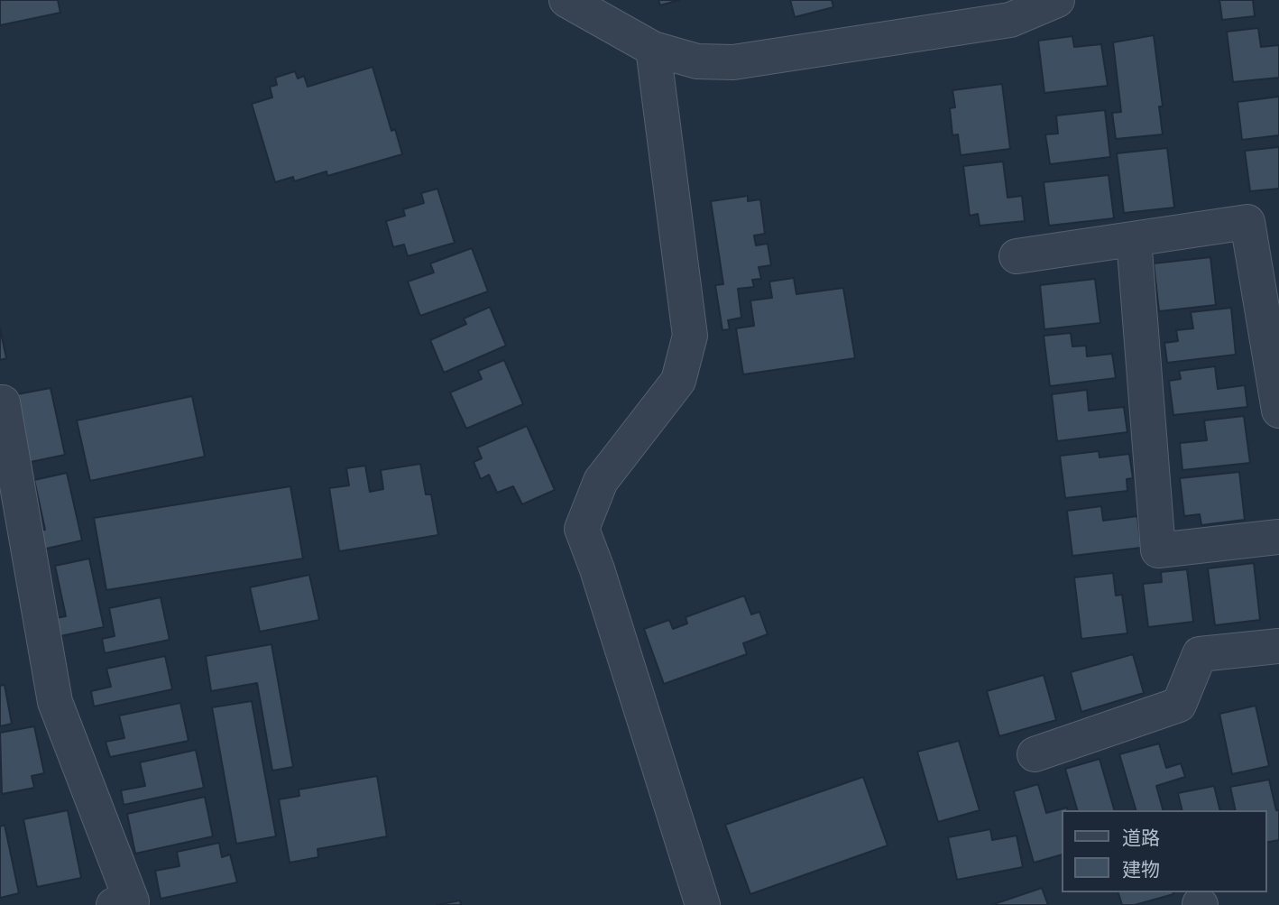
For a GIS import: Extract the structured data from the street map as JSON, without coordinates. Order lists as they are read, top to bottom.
{
  "legend": ["道路", "建物"]
}
